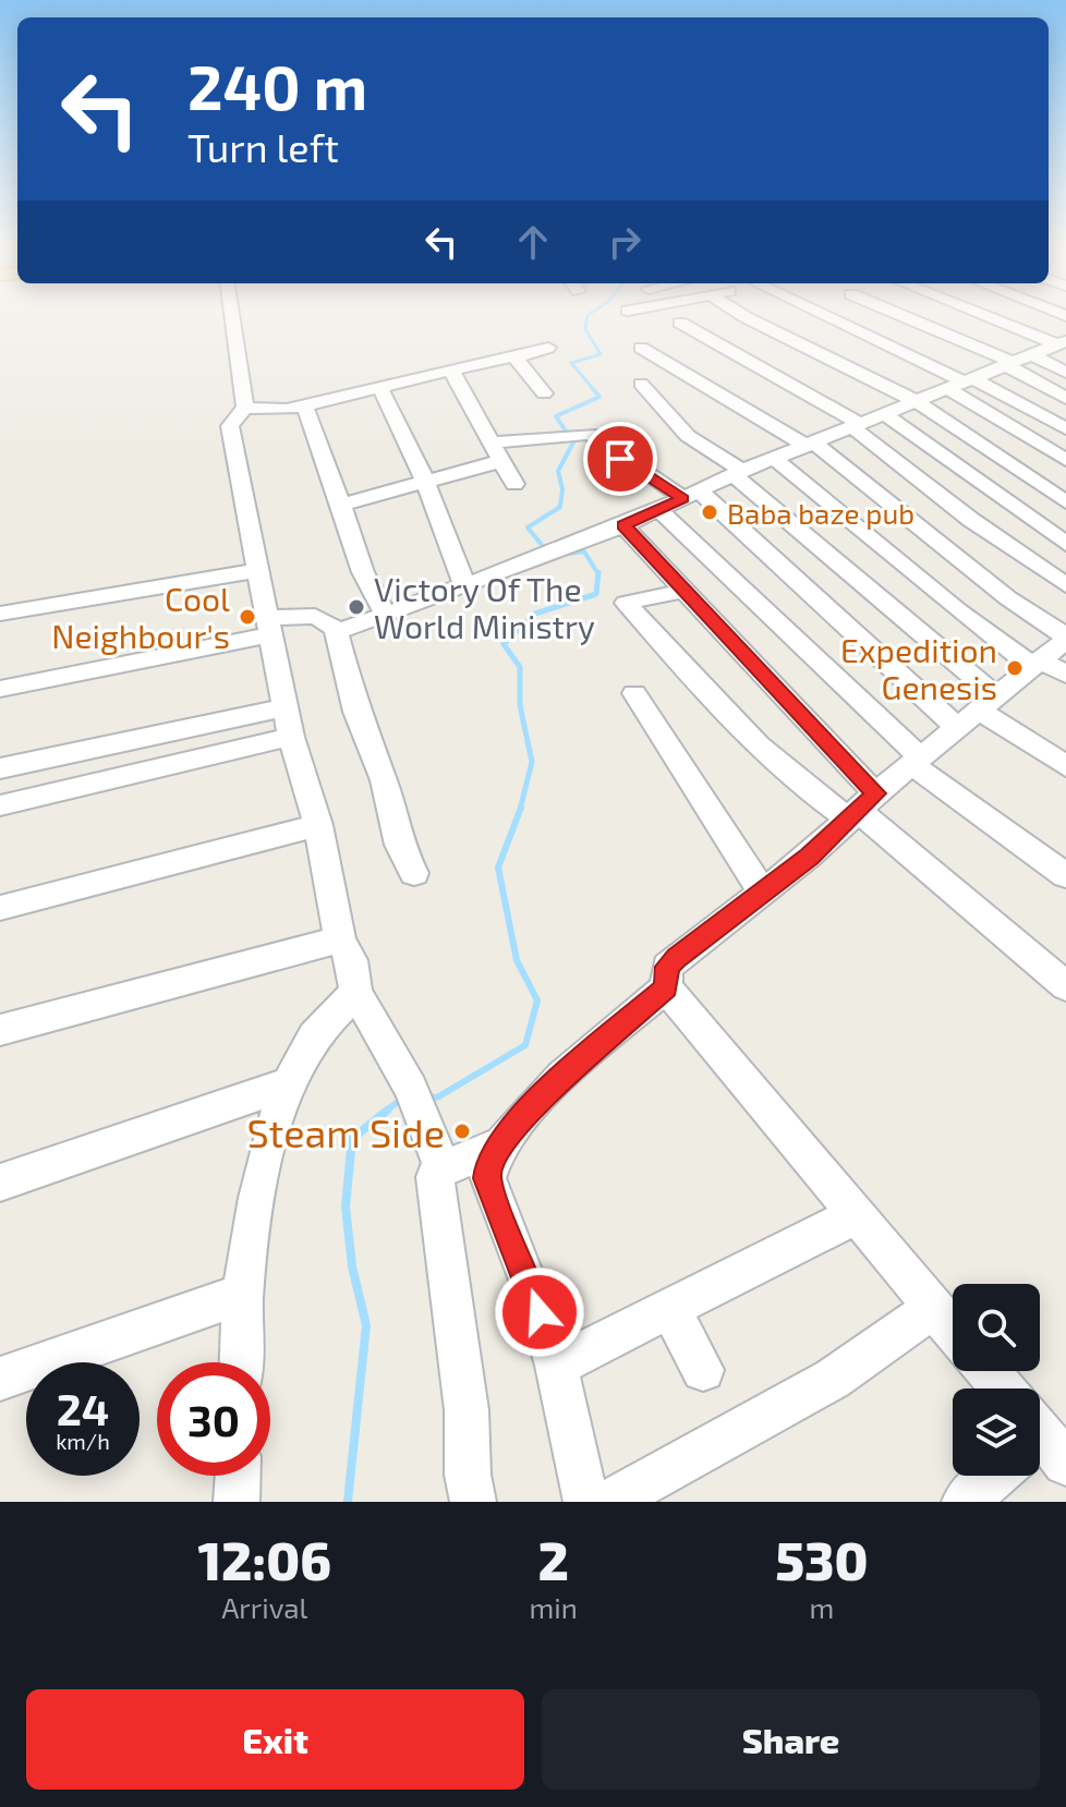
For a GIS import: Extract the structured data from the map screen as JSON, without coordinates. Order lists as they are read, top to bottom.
{
  "places": [
    "Baba baze pub",
    "Victory Of The World Ministry",
    "Cool Neighbour's",
    "Expedition Genesis",
    "Steam Side"
  ],
  "page": {
    "turn": ["240 m", "Turn left"],
    "speed": "24 km/h",
    "limit": "30",
    "eta": [
      "12:06",
      "Arrival",
      "2",
      "min",
      "530",
      "m"
    ],
    "buttons": ["Exit", "Share"]
  }
}
